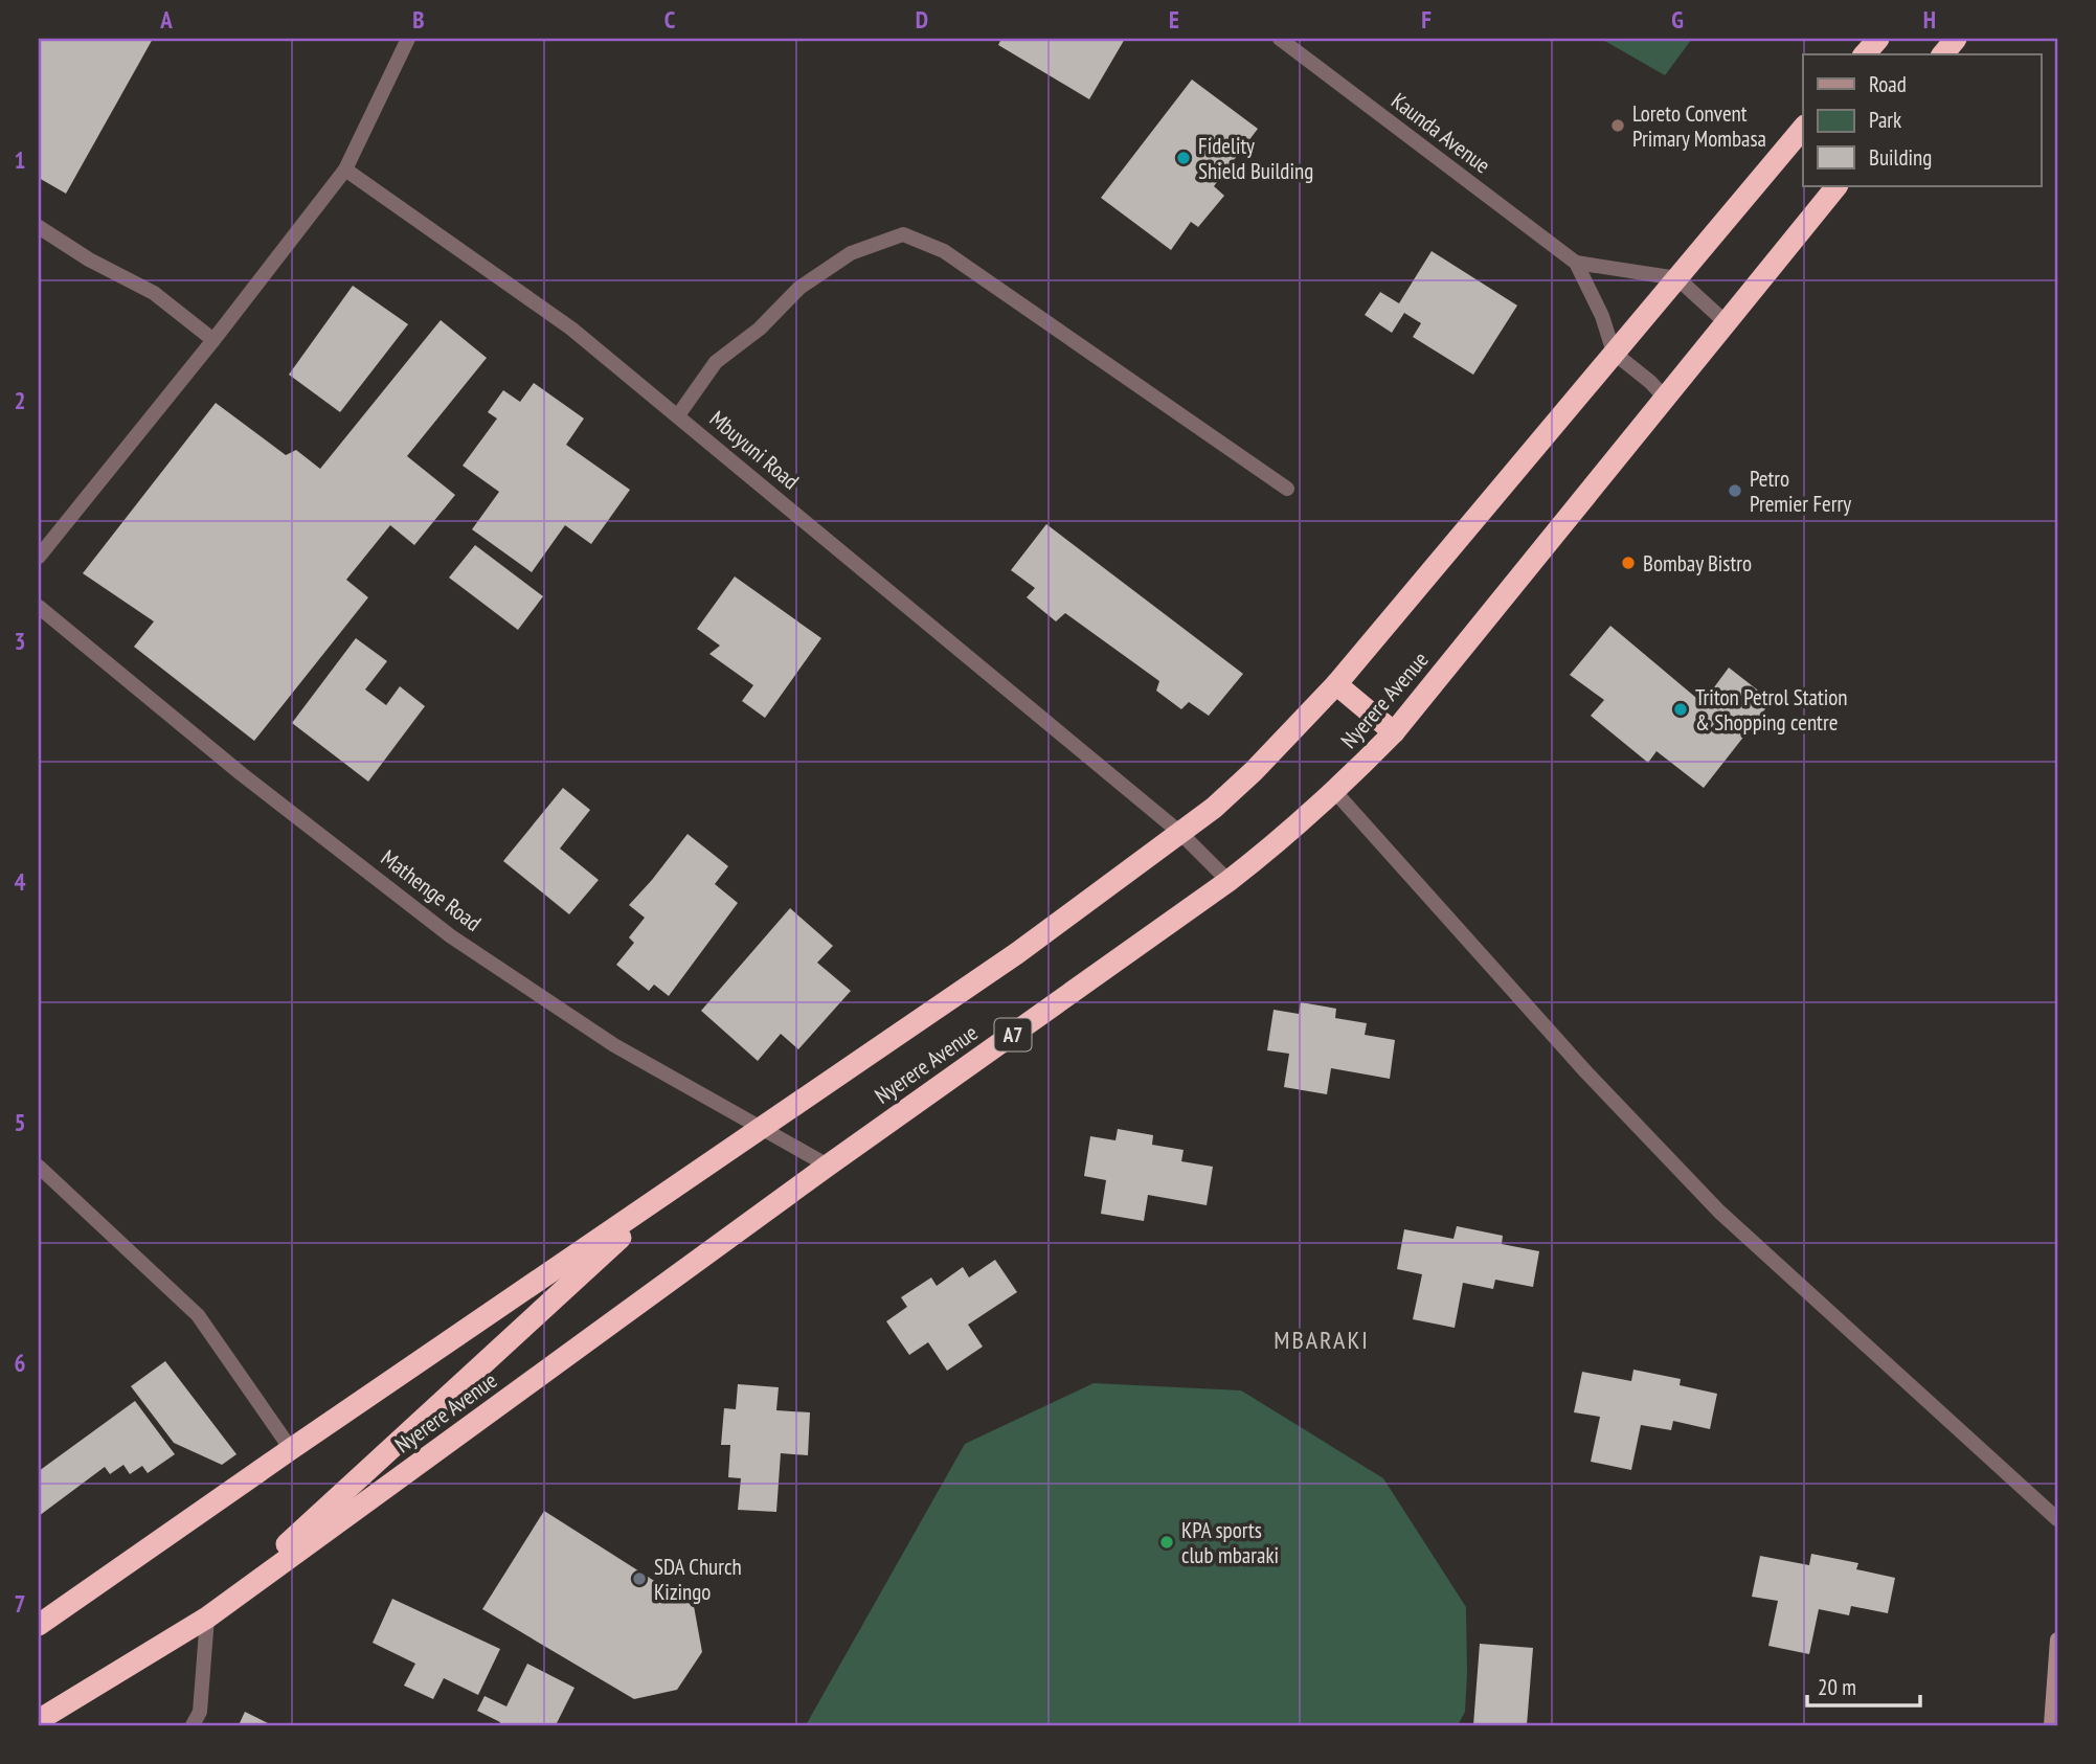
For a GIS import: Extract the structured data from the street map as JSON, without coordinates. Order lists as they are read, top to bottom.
{
  "streets": {
    "highway": ["Nyerere Avenue", "A7"],
    "street": ["Kaunda Avenue", "Mbuyuni Road", "Mathenge Road"]
  },
  "crossings": [
    ["Kaunda Avenue", "Nyerere Avenue"],
    ["Mbuyuni Road", "Nyerere Avenue"],
    ["Nyerere Avenue", "Mathenge Road"]
  ],
  "districts": ["MBARAKI"],
  "places": [
    "Loreto Convent Primary Mombasa",
    "Fidelity Shield Building",
    "Petro Premier Ferry",
    "Bombay Bistro",
    "Triton Petrol Station & Shopping centre",
    "KPA sports club mbaraki",
    "SDA Church Kizingo"
  ],
  "legend": ["Road", "Park", "Building"],
  "scale_bar": "20 m",
  "grid": {
    "columns": [
      "A",
      "B",
      "C",
      "D",
      "E",
      "F",
      "G",
      "H"
    ],
    "rows": [
      "1",
      "2",
      "3",
      "4",
      "5",
      "6",
      "7"
    ]
  }
}
